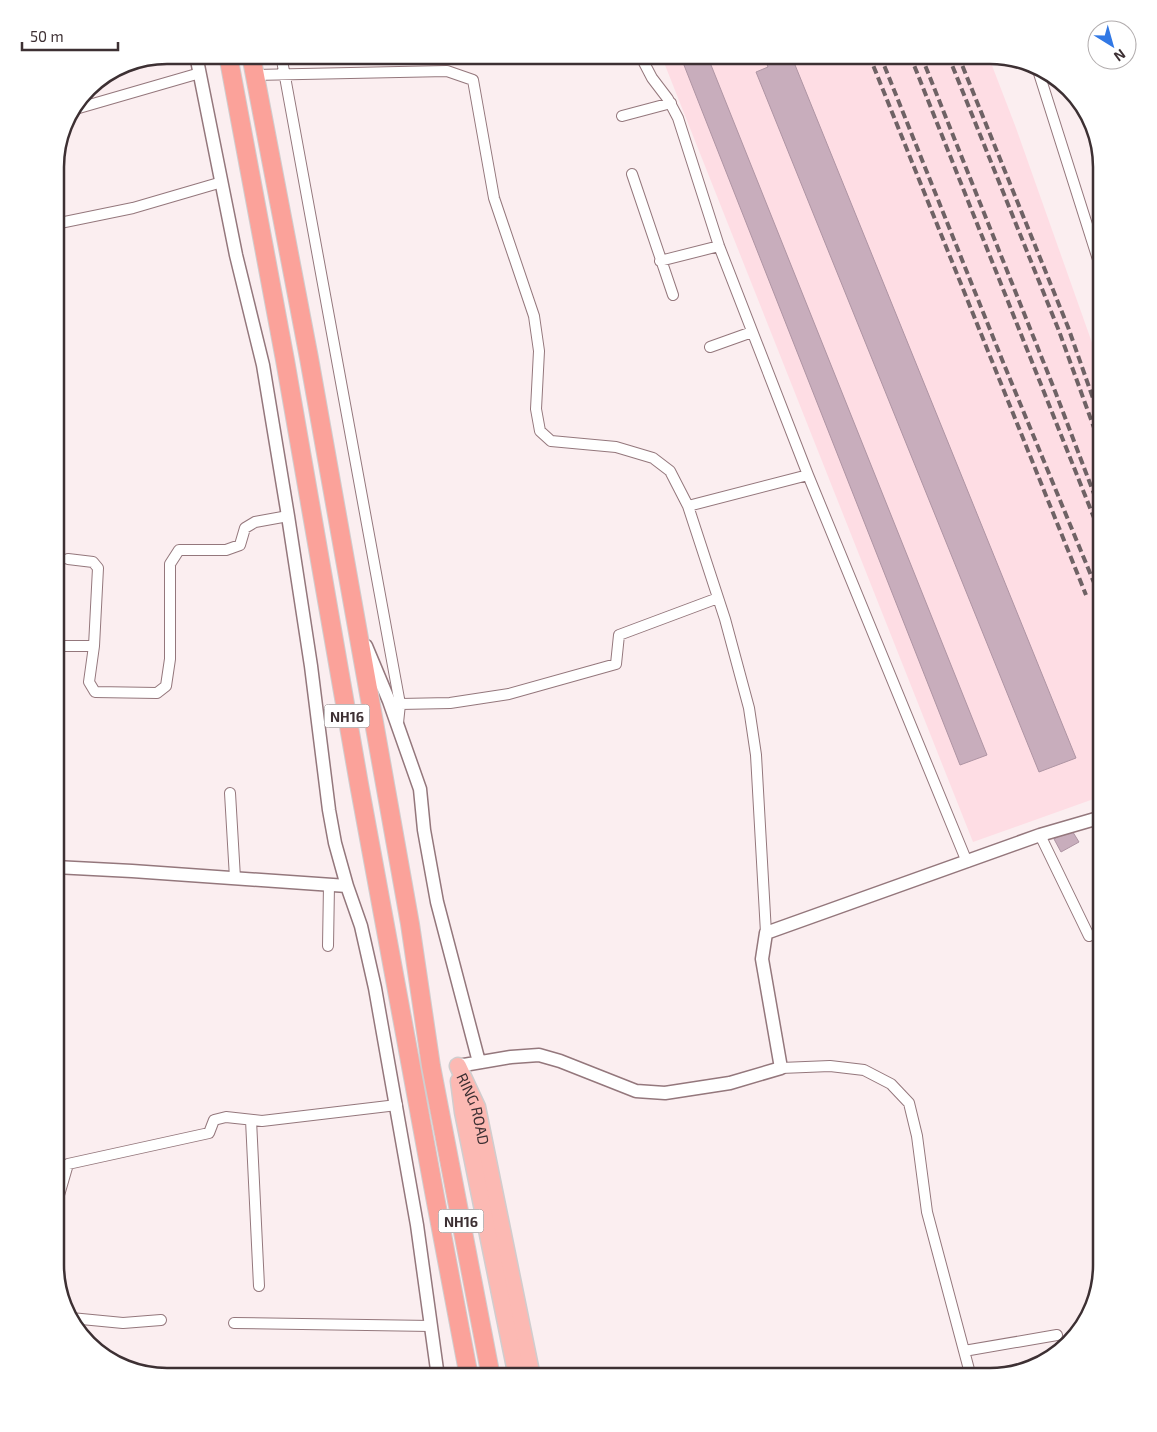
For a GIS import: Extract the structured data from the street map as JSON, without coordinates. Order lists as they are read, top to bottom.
{
  "streets": {
    "highway": ["NH16"],
    "main road": ["RING ROAD"]
  },
  "scale_bar": "50 m",
  "north": "bottom right"
}
